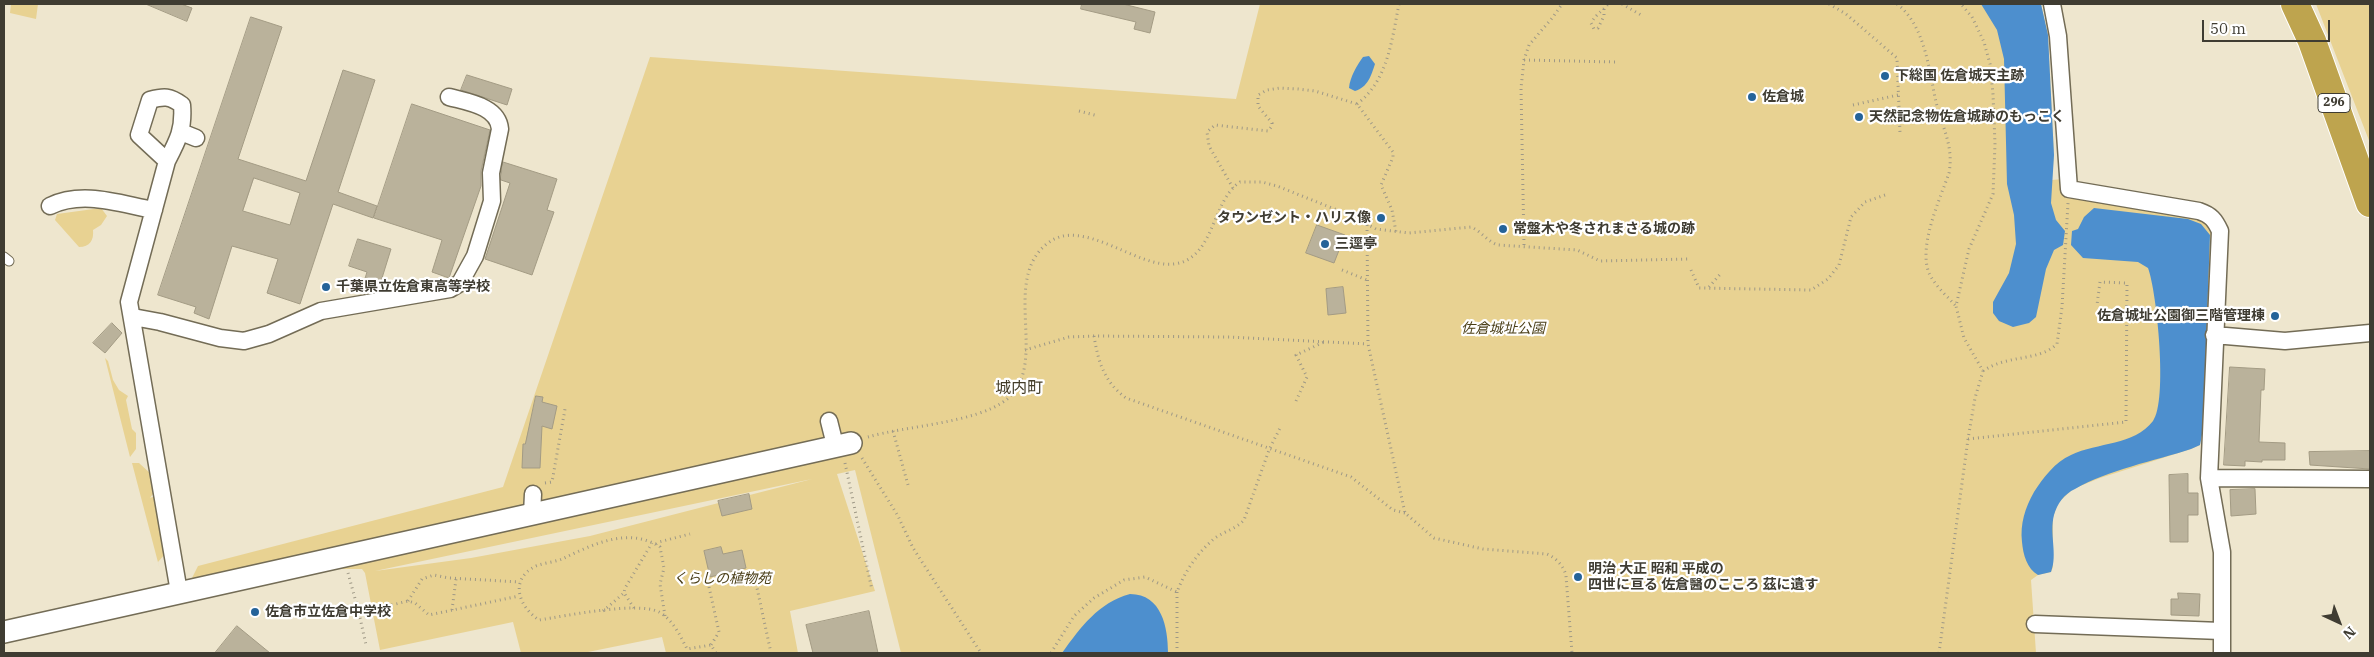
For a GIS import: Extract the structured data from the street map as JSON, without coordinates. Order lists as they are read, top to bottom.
{
  "streets": {
    "highway": ["296"]
  },
  "districts": ["城内町"],
  "parks": ["佐倉城址公園", "くらしの植物苑"],
  "places": [
    "下総国 佐倉城天主跡",
    "佐倉城",
    "天然記念物佐倉城跡のもっこく",
    "タウンゼント・ハリス像",
    "常盤木や冬されまさる城の跡",
    "三逕亭",
    "千葉県立佐倉東高等学校",
    "佐倉城址公園御三階管理棟",
    "明治 大正 昭和 平成の 四世に亘る 佐倉醫のこころ 茲に遺す",
    "佐倉市立佐倉中学校"
  ],
  "scale_bar": "50 m",
  "north": "bottom right"
}
